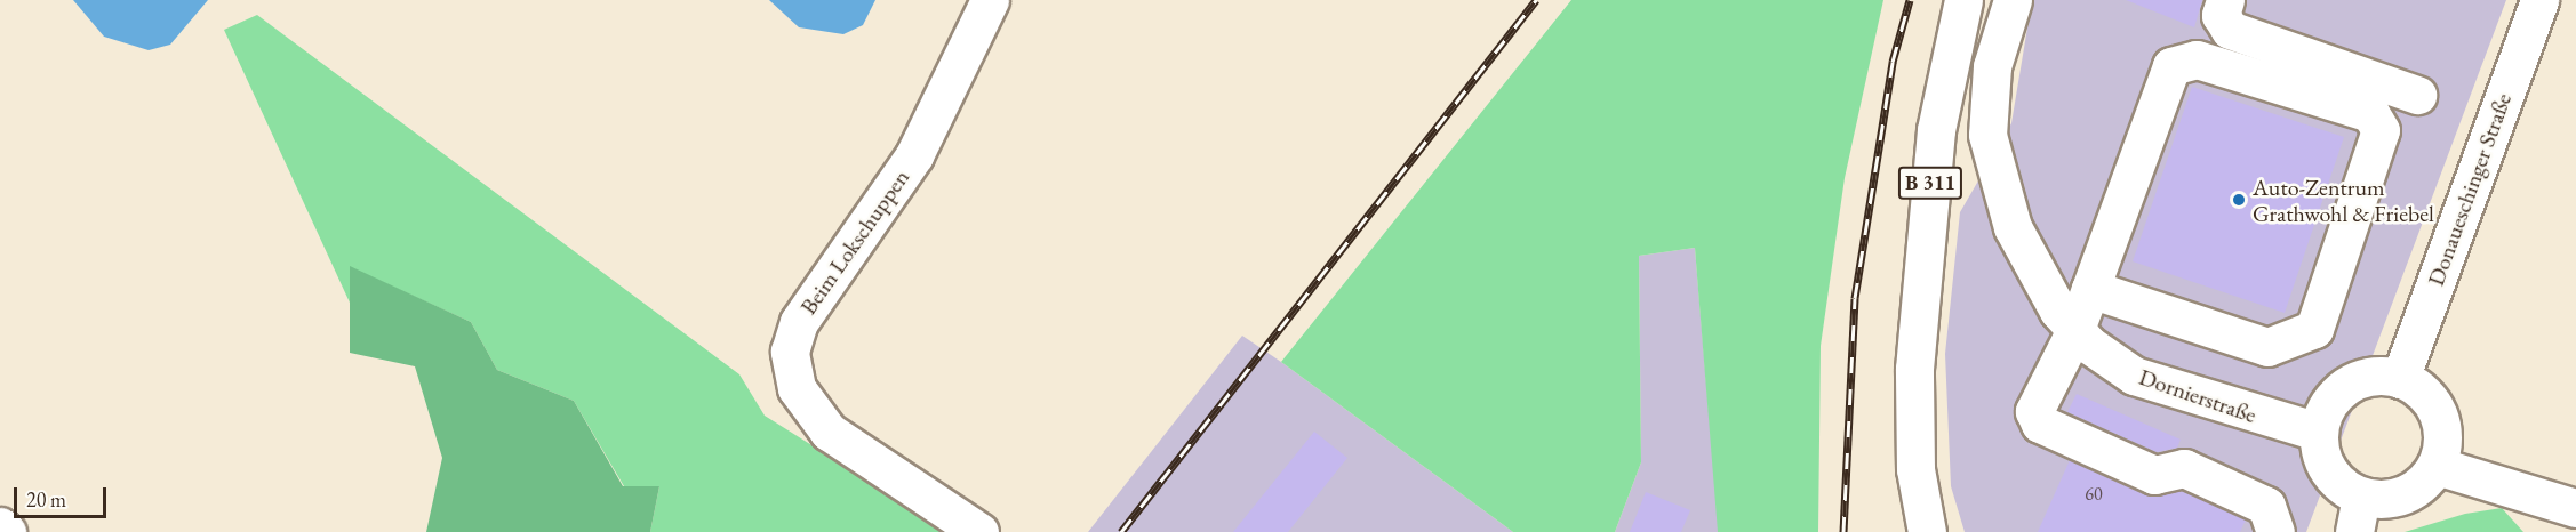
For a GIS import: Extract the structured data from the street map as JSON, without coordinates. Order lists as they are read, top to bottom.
{
  "streets": {
    "street": [
      "B 311",
      "Donaueschinger Straße",
      "Beim Lokschuppen",
      "Dornierstraße"
    ]
  },
  "crossings": [
    ["Donaueschinger Straße", "Dornierstraße"]
  ],
  "places": ["Auto-Zentrum Grathwohl & Friebel"],
  "house_numbers": ["60"],
  "scale_bar": "20 m"
}
